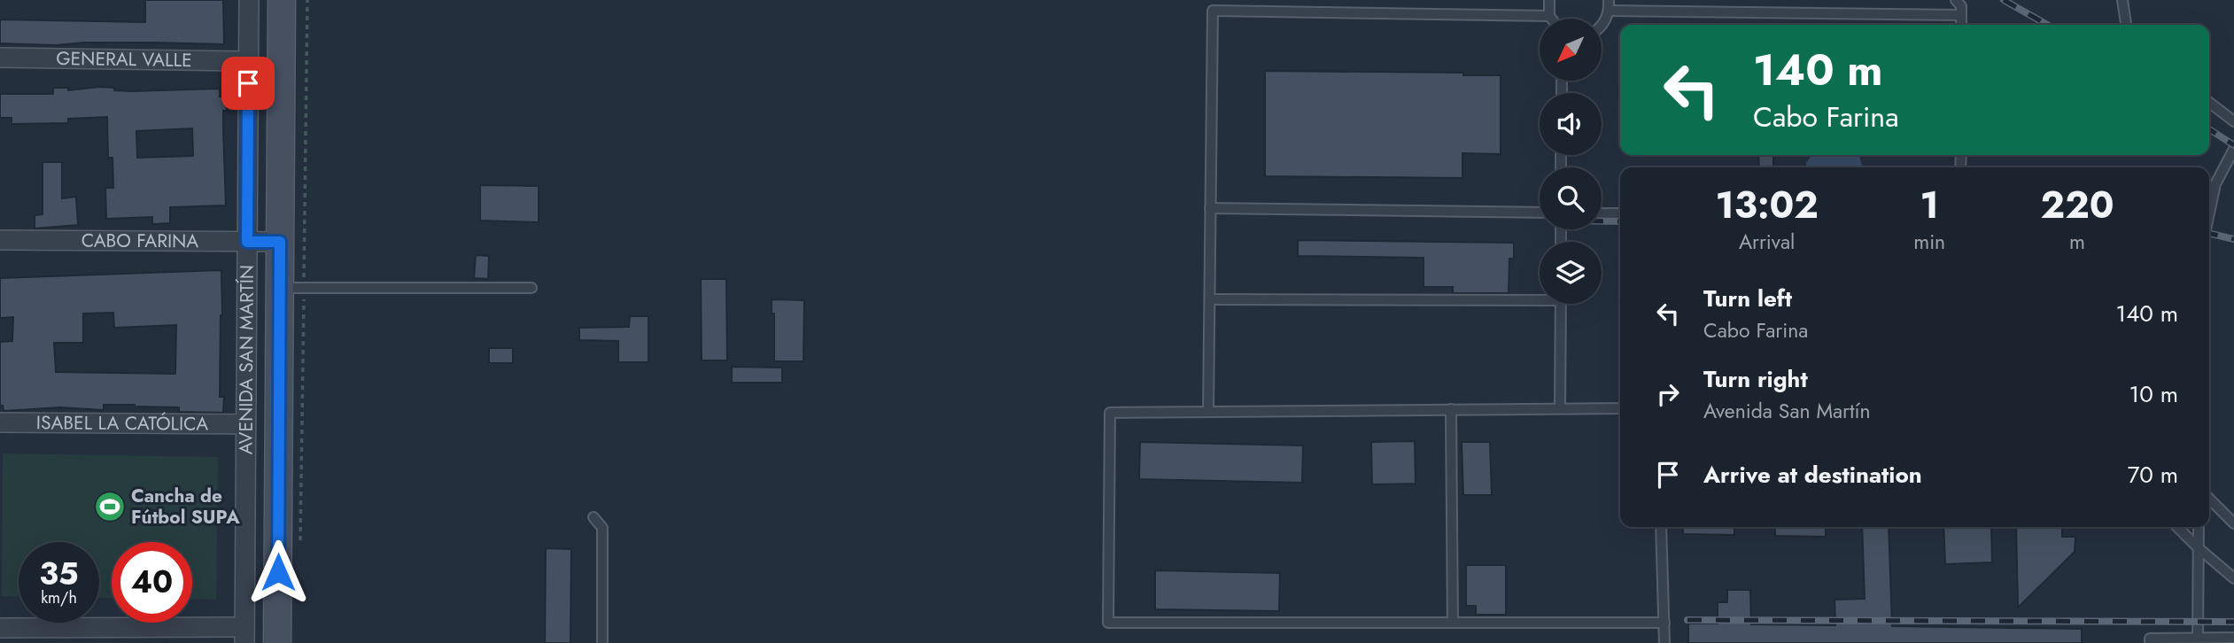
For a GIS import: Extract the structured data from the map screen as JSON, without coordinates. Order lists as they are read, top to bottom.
{
  "streets": {
    "street": [
      "GENERAL VALLE",
      "CABO FARINA",
      "AVENIDA SAN MARTÍN",
      "ISABEL LA CATÓLICA"
    ]
  },
  "crossings": [
    ["GENERAL VALLE", "AVENIDA SAN MARTÍN"],
    ["CABO FARINA", "AVENIDA SAN MARTÍN"],
    ["AVENIDA SAN MARTÍN", "ISABEL LA CATÓLICA"]
  ],
  "places": {
    "sports": ["Cancha de Fútbol SUPA"]
  },
  "north": "bottom left",
  "page": {
    "turn": ["140 m", "Cabo Farina"],
    "eta": [
      "13:02",
      "Arrival",
      "1",
      "min",
      "220",
      "m"
    ],
    "list": [
      {
        "name": "Turn left",
        "note": "Cabo Farina",
        "value": "140 m"
      },
      {
        "name": "Turn right",
        "note": "Avenida San Martín",
        "value": "10 m"
      },
      {
        "name": "Arrive at destination",
        "value": "70 m"
      }
    ],
    "speed": "35 km/h",
    "limit": "40"
  }
}
